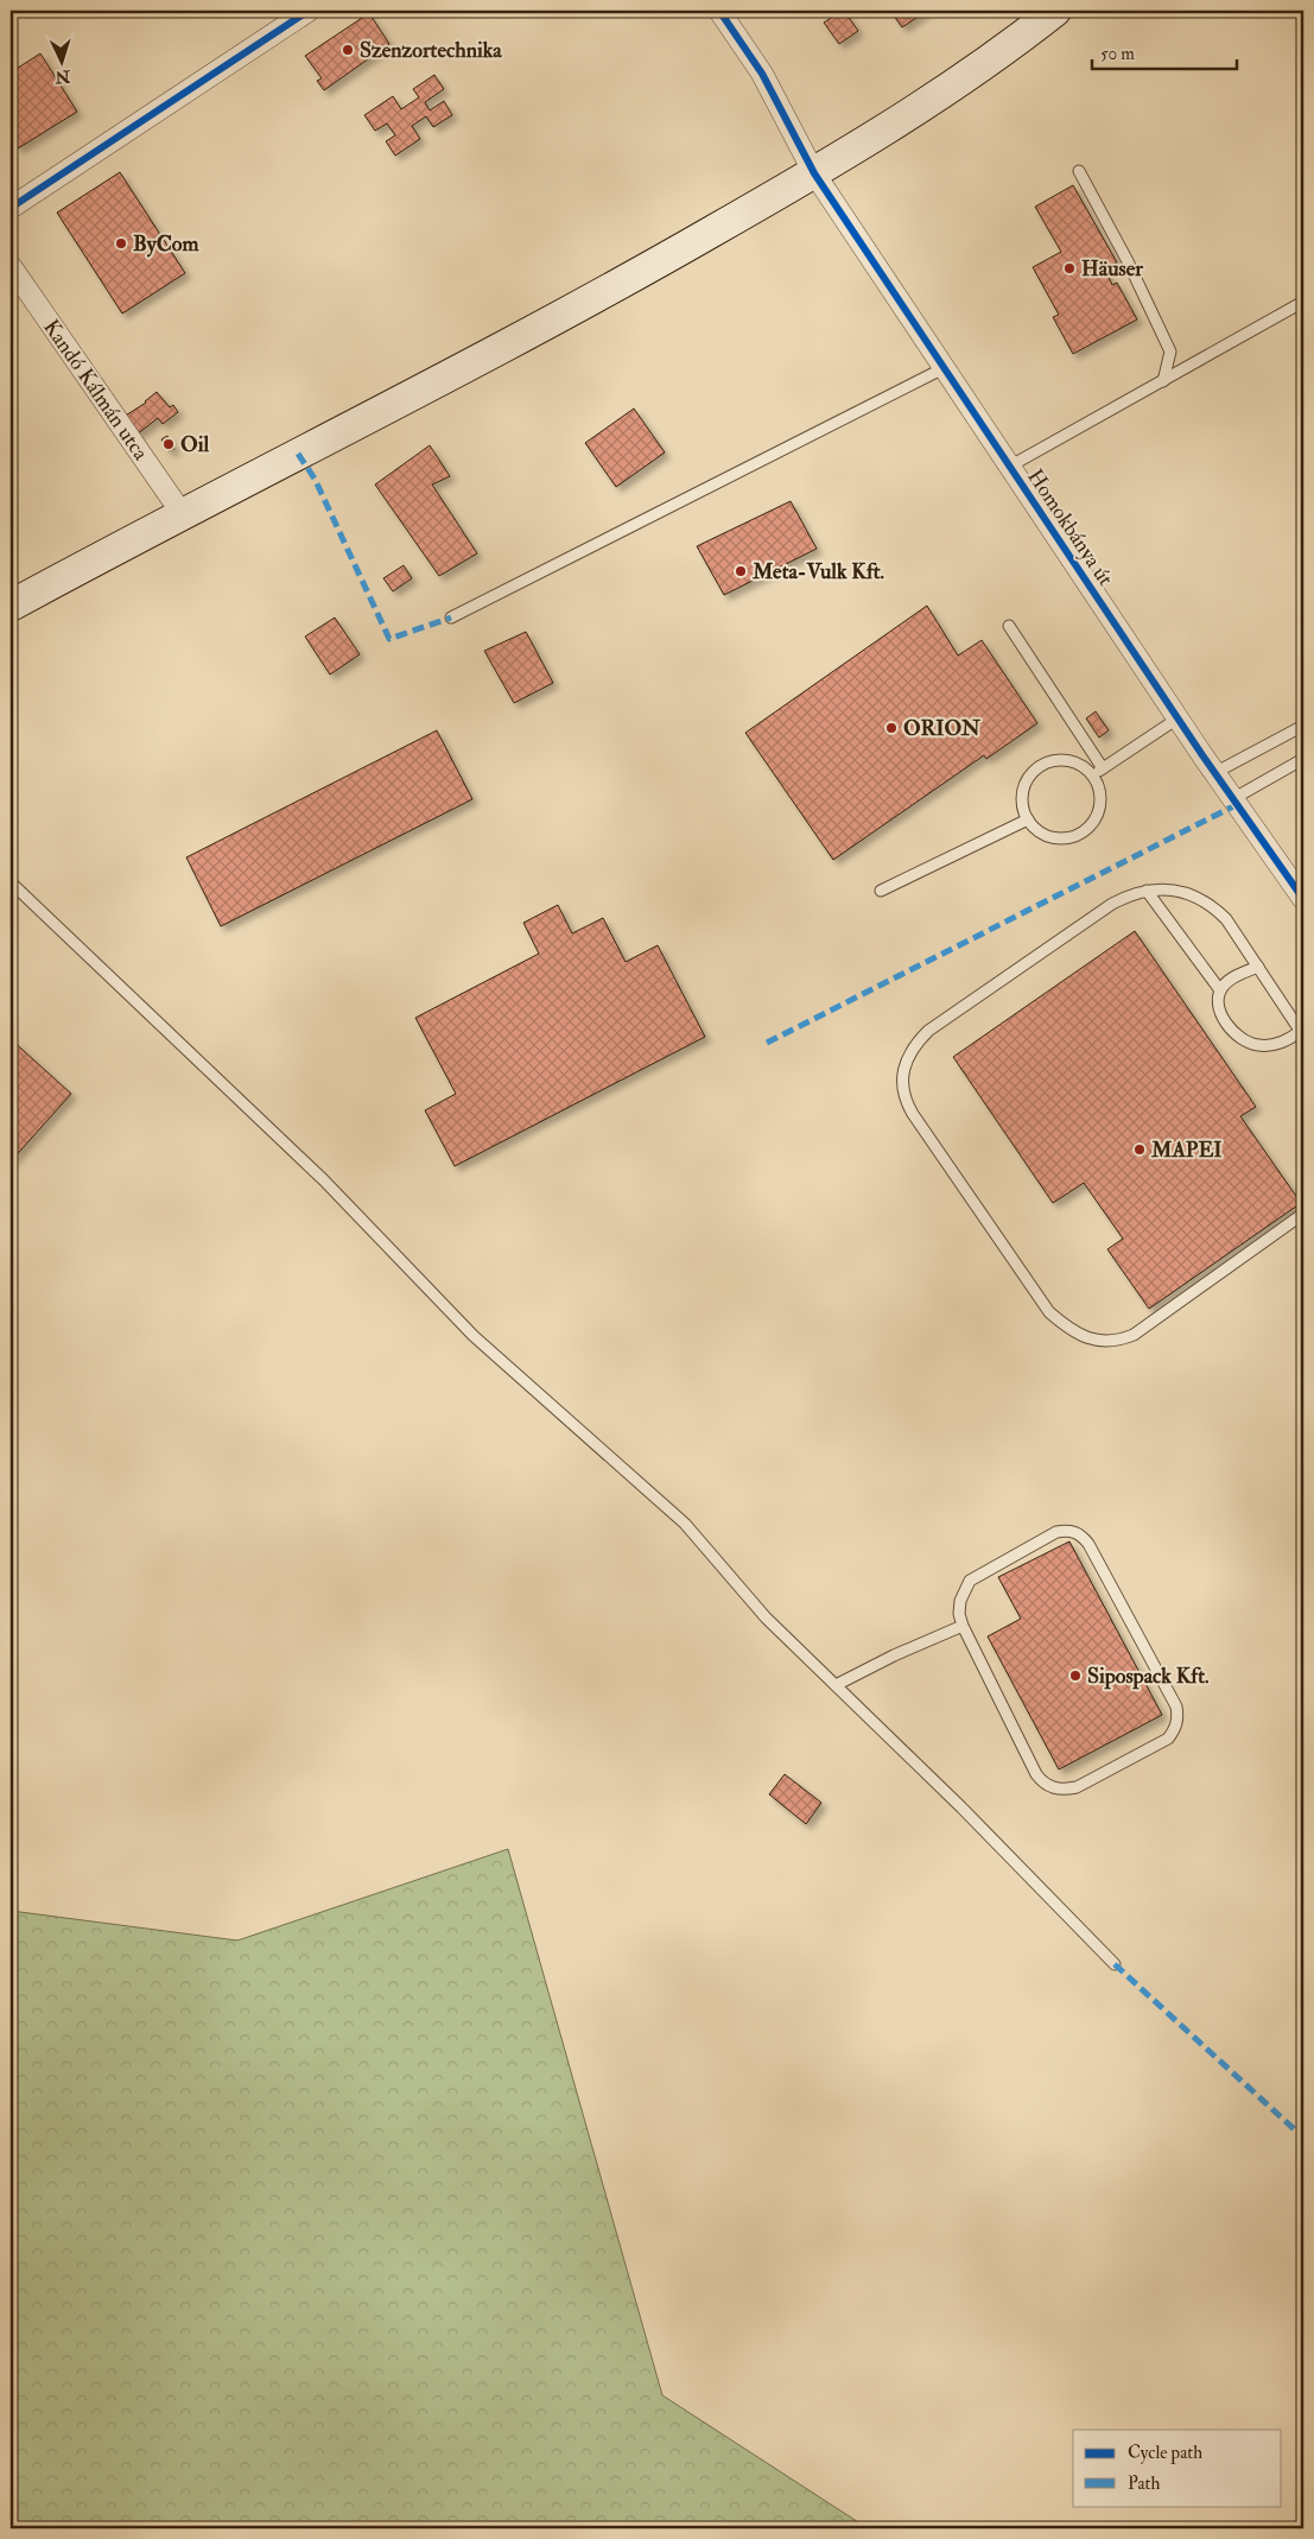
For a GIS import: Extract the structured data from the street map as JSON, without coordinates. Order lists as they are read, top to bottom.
{
  "streets": {
    "street": ["Kandó Kálmán utca", "Homokbánya út"]
  },
  "places": [
    "Szenzortechnika",
    "ByCom",
    "Häuser",
    "Oil",
    "Meta-Vulk Kft.",
    "ORION",
    "MAPEI",
    "Sipospack Kft."
  ],
  "legend": ["Cycle path", "Path"],
  "scale_bar": "50 m",
  "north": "bottom"
}
